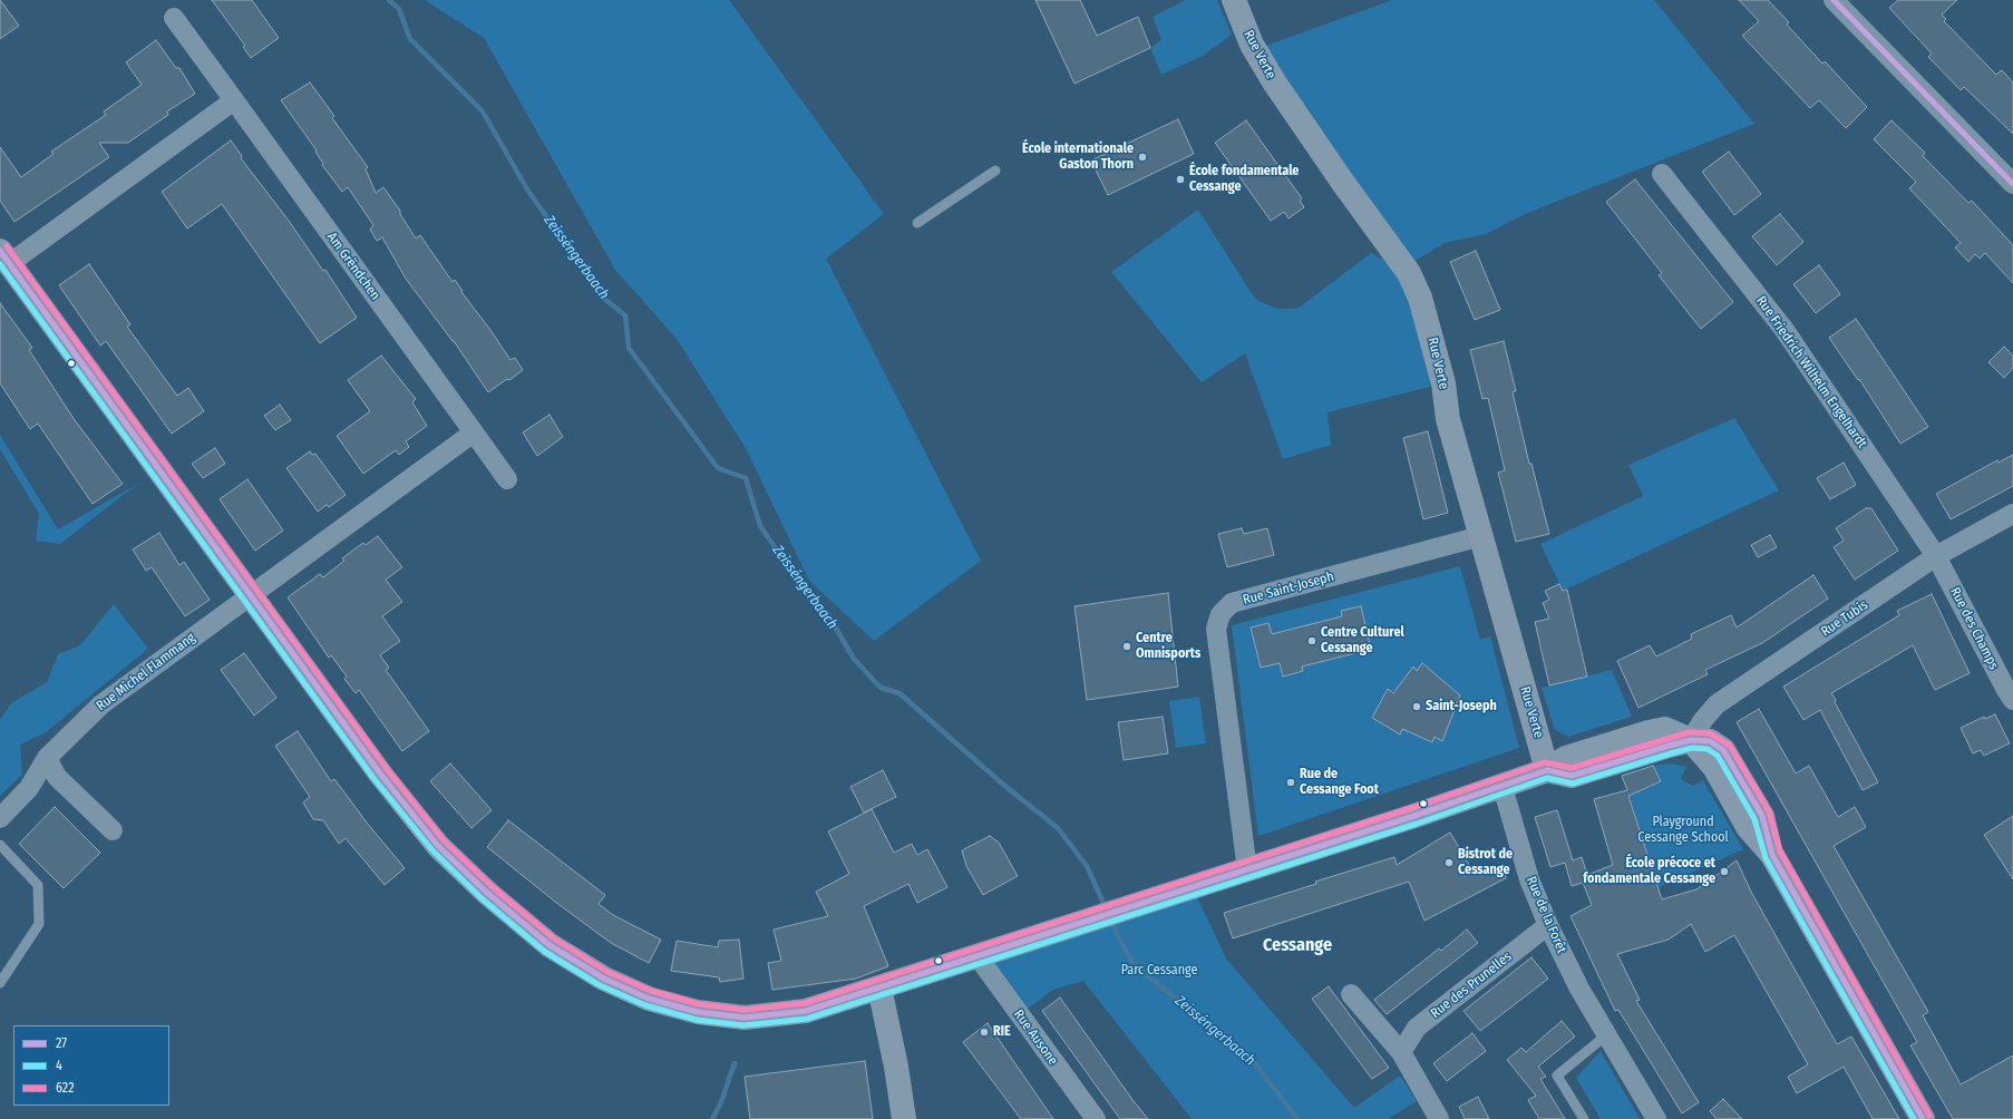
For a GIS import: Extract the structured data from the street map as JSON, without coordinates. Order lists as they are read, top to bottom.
{
  "streets": {
    "main road": ["Rue Verte"],
    "street": [
      "Am Grëndchen",
      "Rue Friedrich Wilhelm Engelhardt",
      "Rue Saint-Joseph",
      "Rue Tubis",
      "Rue des Champs",
      "Rue Michel Flammang",
      "Rue de la Forêt",
      "Rue des Prunelles",
      "Rue Ausone"
    ]
  },
  "crossings": [
    ["Rue Verte", "Rue Saint-Joseph"],
    ["Rue Friedrich Wilhelm Engelhardt", "Rue Tubis"],
    ["Rue Friedrich Wilhelm Engelhardt", "Rue des Champs"],
    ["Rue Tubis", "Rue des Champs"],
    ["Rue de la Forêt", "Rue des Prunelles"]
  ],
  "districts": ["Cessange"],
  "water": ["Zeisséngerbaach"],
  "parks": ["Playground Cessange School", "Parc Cessange"],
  "places": [
    "École internationale Gaston Thorn",
    "École fondamentale Cessange",
    "Centre Culturel Cessange",
    "Centre Omnisports",
    "Saint-Joseph",
    "Rue de Cessange Foot",
    "Bistrot de Cessange",
    "École précoce et fondamentale Cessange",
    "RIE"
  ],
  "lines": ["transit line 27", "transit line 622", "transit line 4"],
  "legend": ["27", "4", "622"]
}
